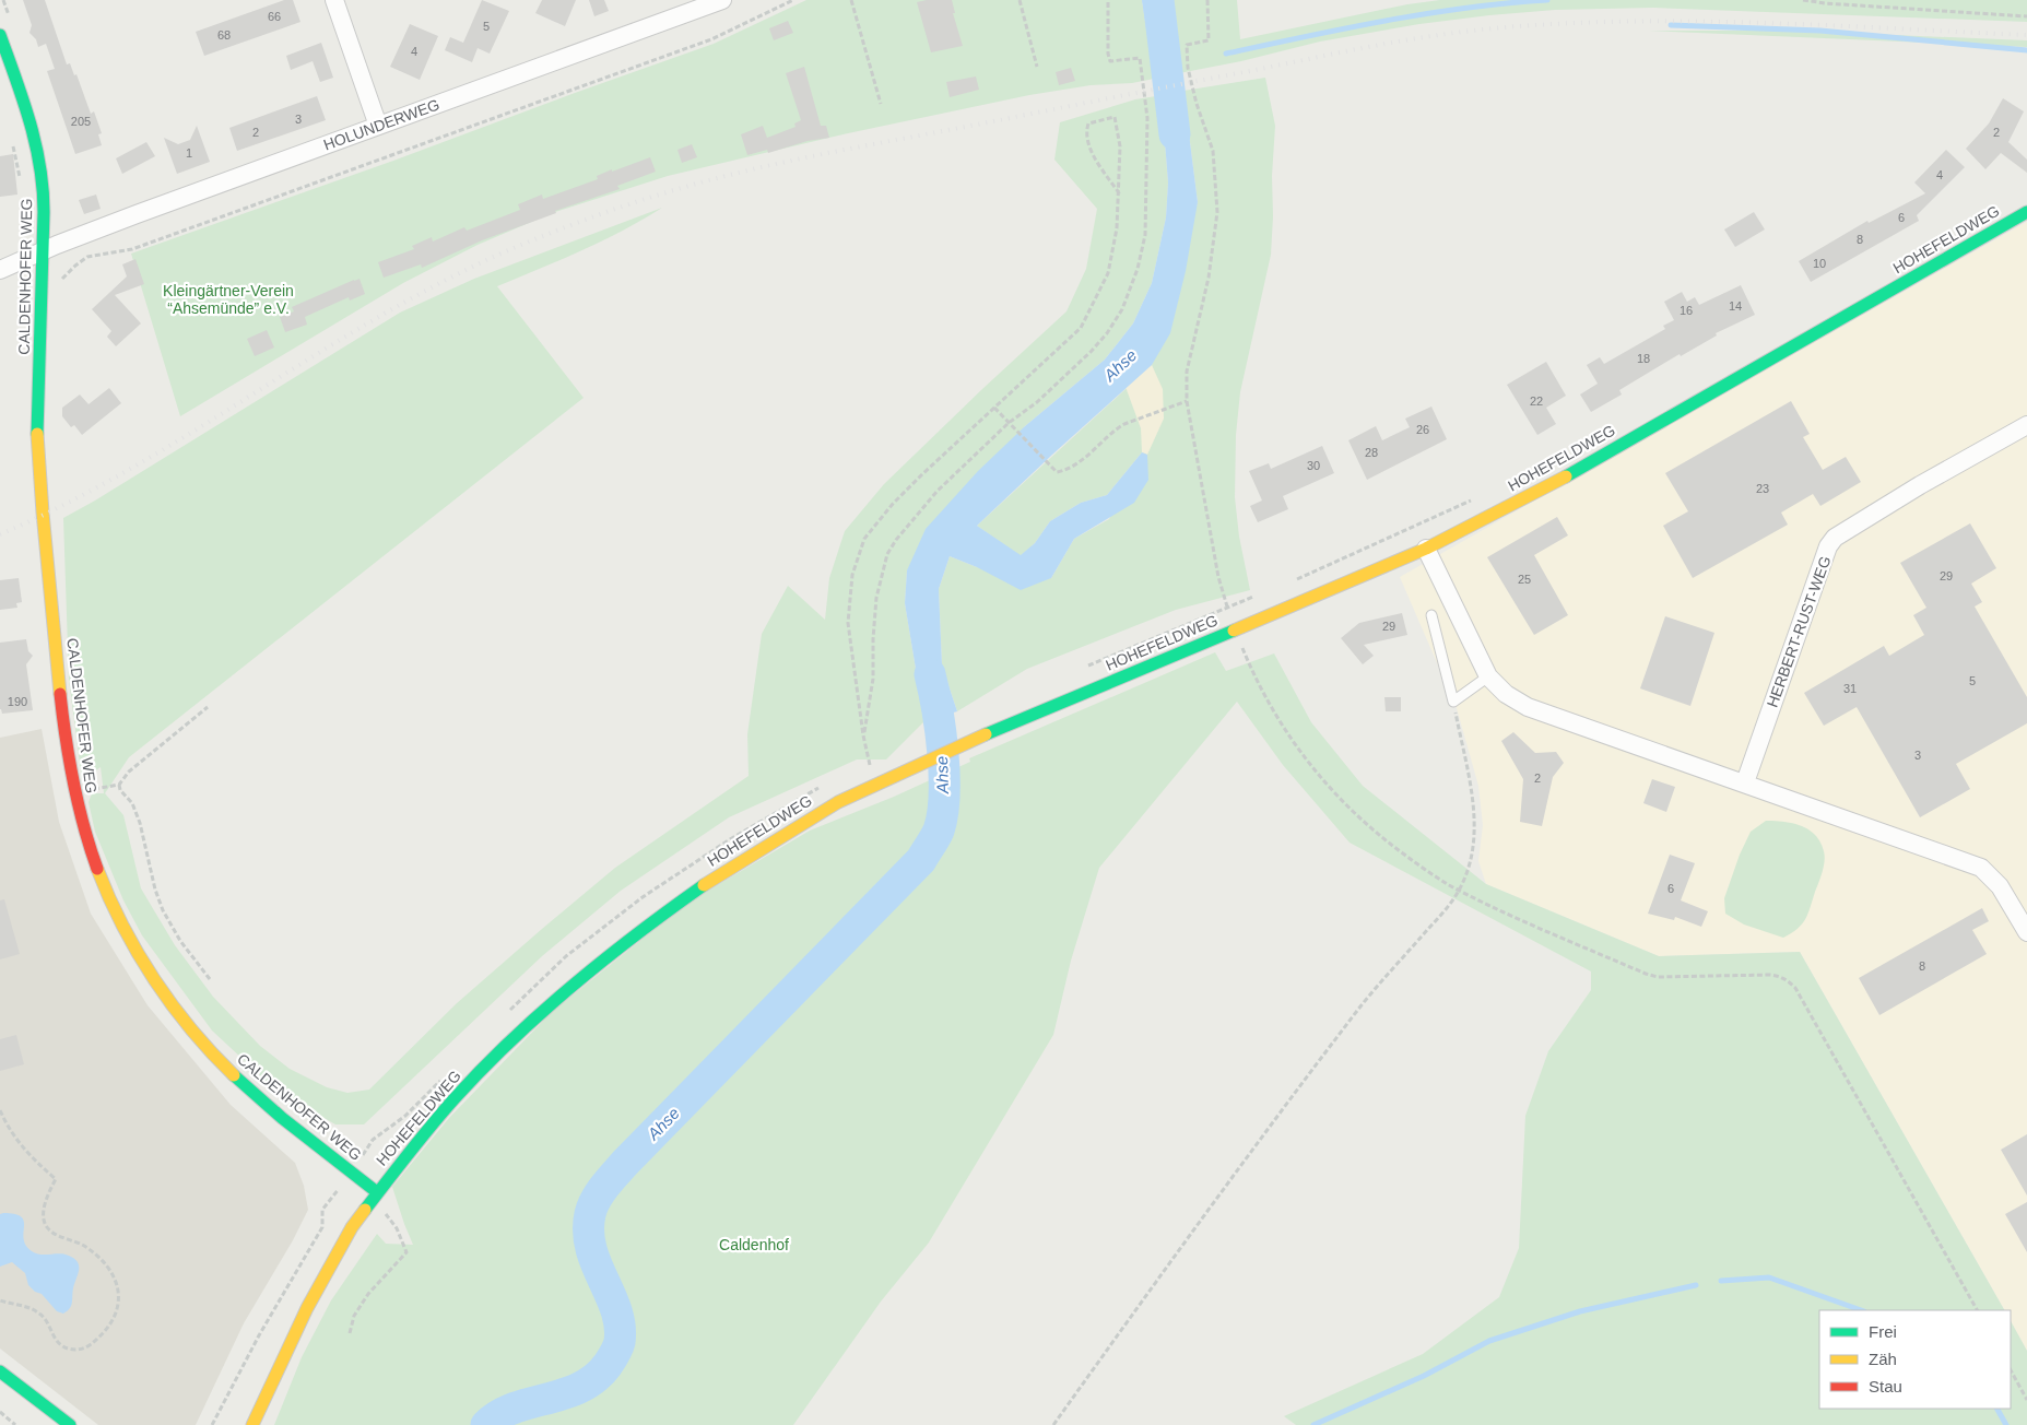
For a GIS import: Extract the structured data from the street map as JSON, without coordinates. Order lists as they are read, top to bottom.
{
  "streets": {
    "main road": ["HOHEFELDWEG", "CALDENHOFER WEG"],
    "street": ["HOLUNDERWEG", "HERBERT-RUST-WEG"]
  },
  "crossings": [
    ["HOLUNDERWEG", "CALDENHOFER WEG"],
    ["HOHEFELDWEG", "CALDENHOFER WEG"]
  ],
  "water": ["Ahse"],
  "parks": ["Kleingärtner-Verein “Ahsemünde” e.V.", "Caldenhof"],
  "house_numbers": [
    "66",
    "5",
    "68",
    "4",
    "3",
    "205",
    "2",
    "2",
    "1",
    "4",
    "6",
    "8",
    "10",
    "14",
    "16",
    "18",
    "22",
    "26",
    "28",
    "30",
    "23",
    "29",
    "25",
    "29",
    "5",
    "31",
    "190",
    "3",
    "2",
    "6",
    "8"
  ],
  "legend": ["Frei", "Zäh", "Stau"]
}
